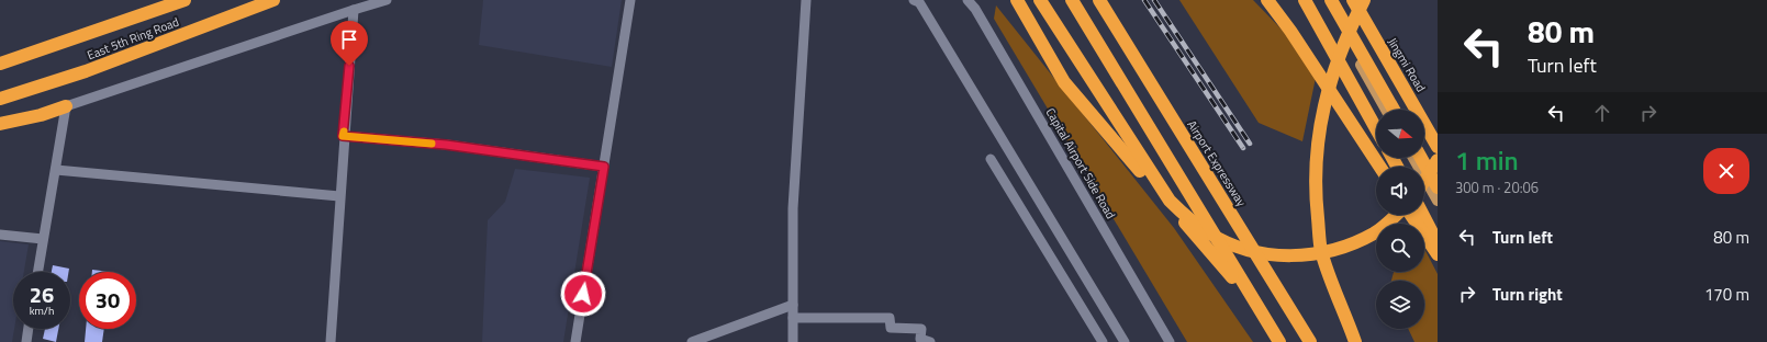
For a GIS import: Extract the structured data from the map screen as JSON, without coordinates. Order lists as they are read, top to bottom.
{
  "streets": {
    "highway": ["East 5th Ring Road", "Airport Expressway"],
    "main road": ["Jingmi Road"],
    "street": ["Capital Airport Side Road"]
  },
  "north": "right",
  "page": {
    "turn": ["80 m", "Turn left"],
    "heading": ["1 min", "300 m · 20:06"],
    "list": [
      {
        "name": "Turn left",
        "value": "80 m"
      },
      {
        "name": "Turn right",
        "value": "170 m"
      }
    ],
    "speed": "26 km/h",
    "limit": "30"
  }
}
